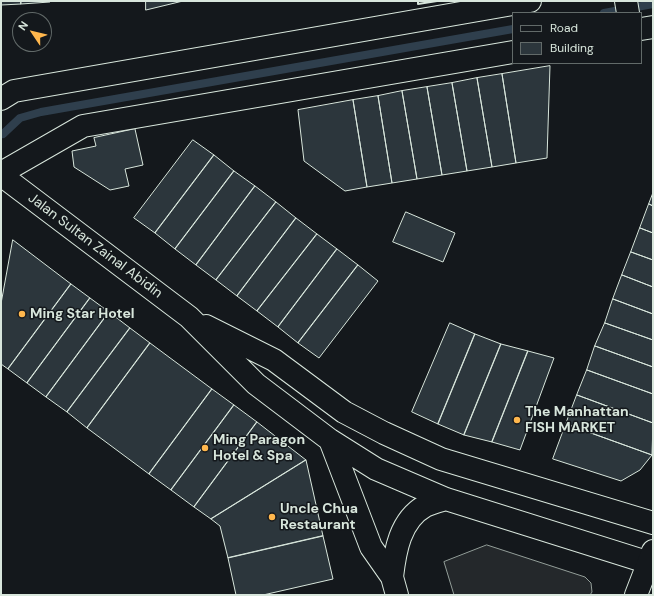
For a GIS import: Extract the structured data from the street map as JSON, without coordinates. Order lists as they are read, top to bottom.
{
  "streets": {
    "street": ["Jalan Sultan Zainal Abidin"]
  },
  "places": [
    "Ming Star Hotel",
    "The Manhattan FISH MARKET",
    "Ming Paragon Hotel & Spa",
    "Uncle Chua Restaurant"
  ],
  "legend": ["Road", "Building"],
  "north": "top left"
}
